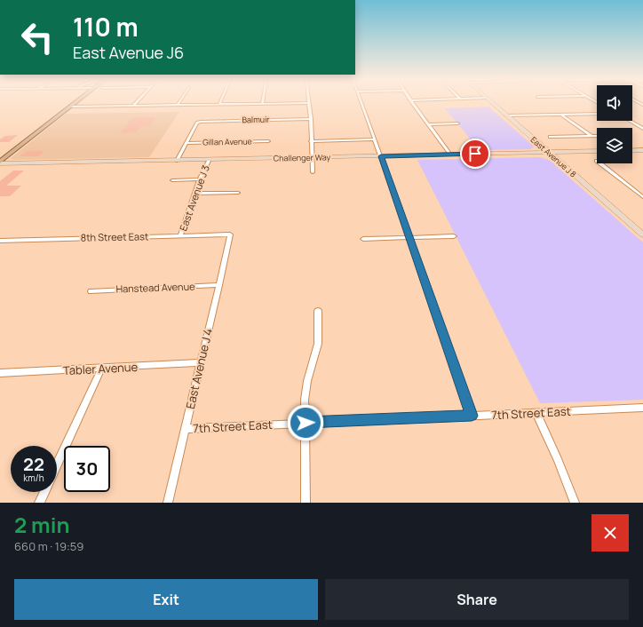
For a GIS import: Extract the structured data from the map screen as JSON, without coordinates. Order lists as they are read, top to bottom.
{
  "streets": {
    "main road": ["East Avenue J 8", "Challenger Way"],
    "street": [
      "Balmuir",
      "Gillan Avenue",
      "East Avenue J 3",
      "8th Street East",
      "Hanstead Avenue",
      "Tabler Avenue",
      "East Avenue J 4",
      "7th Street East"
    ]
  },
  "crossings": [
    ["Balmuir", "Gillan Avenue"],
    ["East Avenue J 8", "Challenger Way"],
    ["Challenger Way", "East Avenue J 3"],
    ["East Avenue J 3", "8th Street East"],
    ["8th Street East", "East Avenue J 4"],
    ["Hanstead Avenue", "East Avenue J 4"],
    ["Tabler Avenue", "East Avenue J 4"],
    ["East Avenue J 4", "7th Street East"]
  ],
  "page": {
    "turn": ["110 m", "East Avenue J6"],
    "speed": "22 km/h",
    "limit": "30",
    "heading": ["2 min", "660 m · 19:59"],
    "buttons": ["Exit", "Share"]
  }
}
